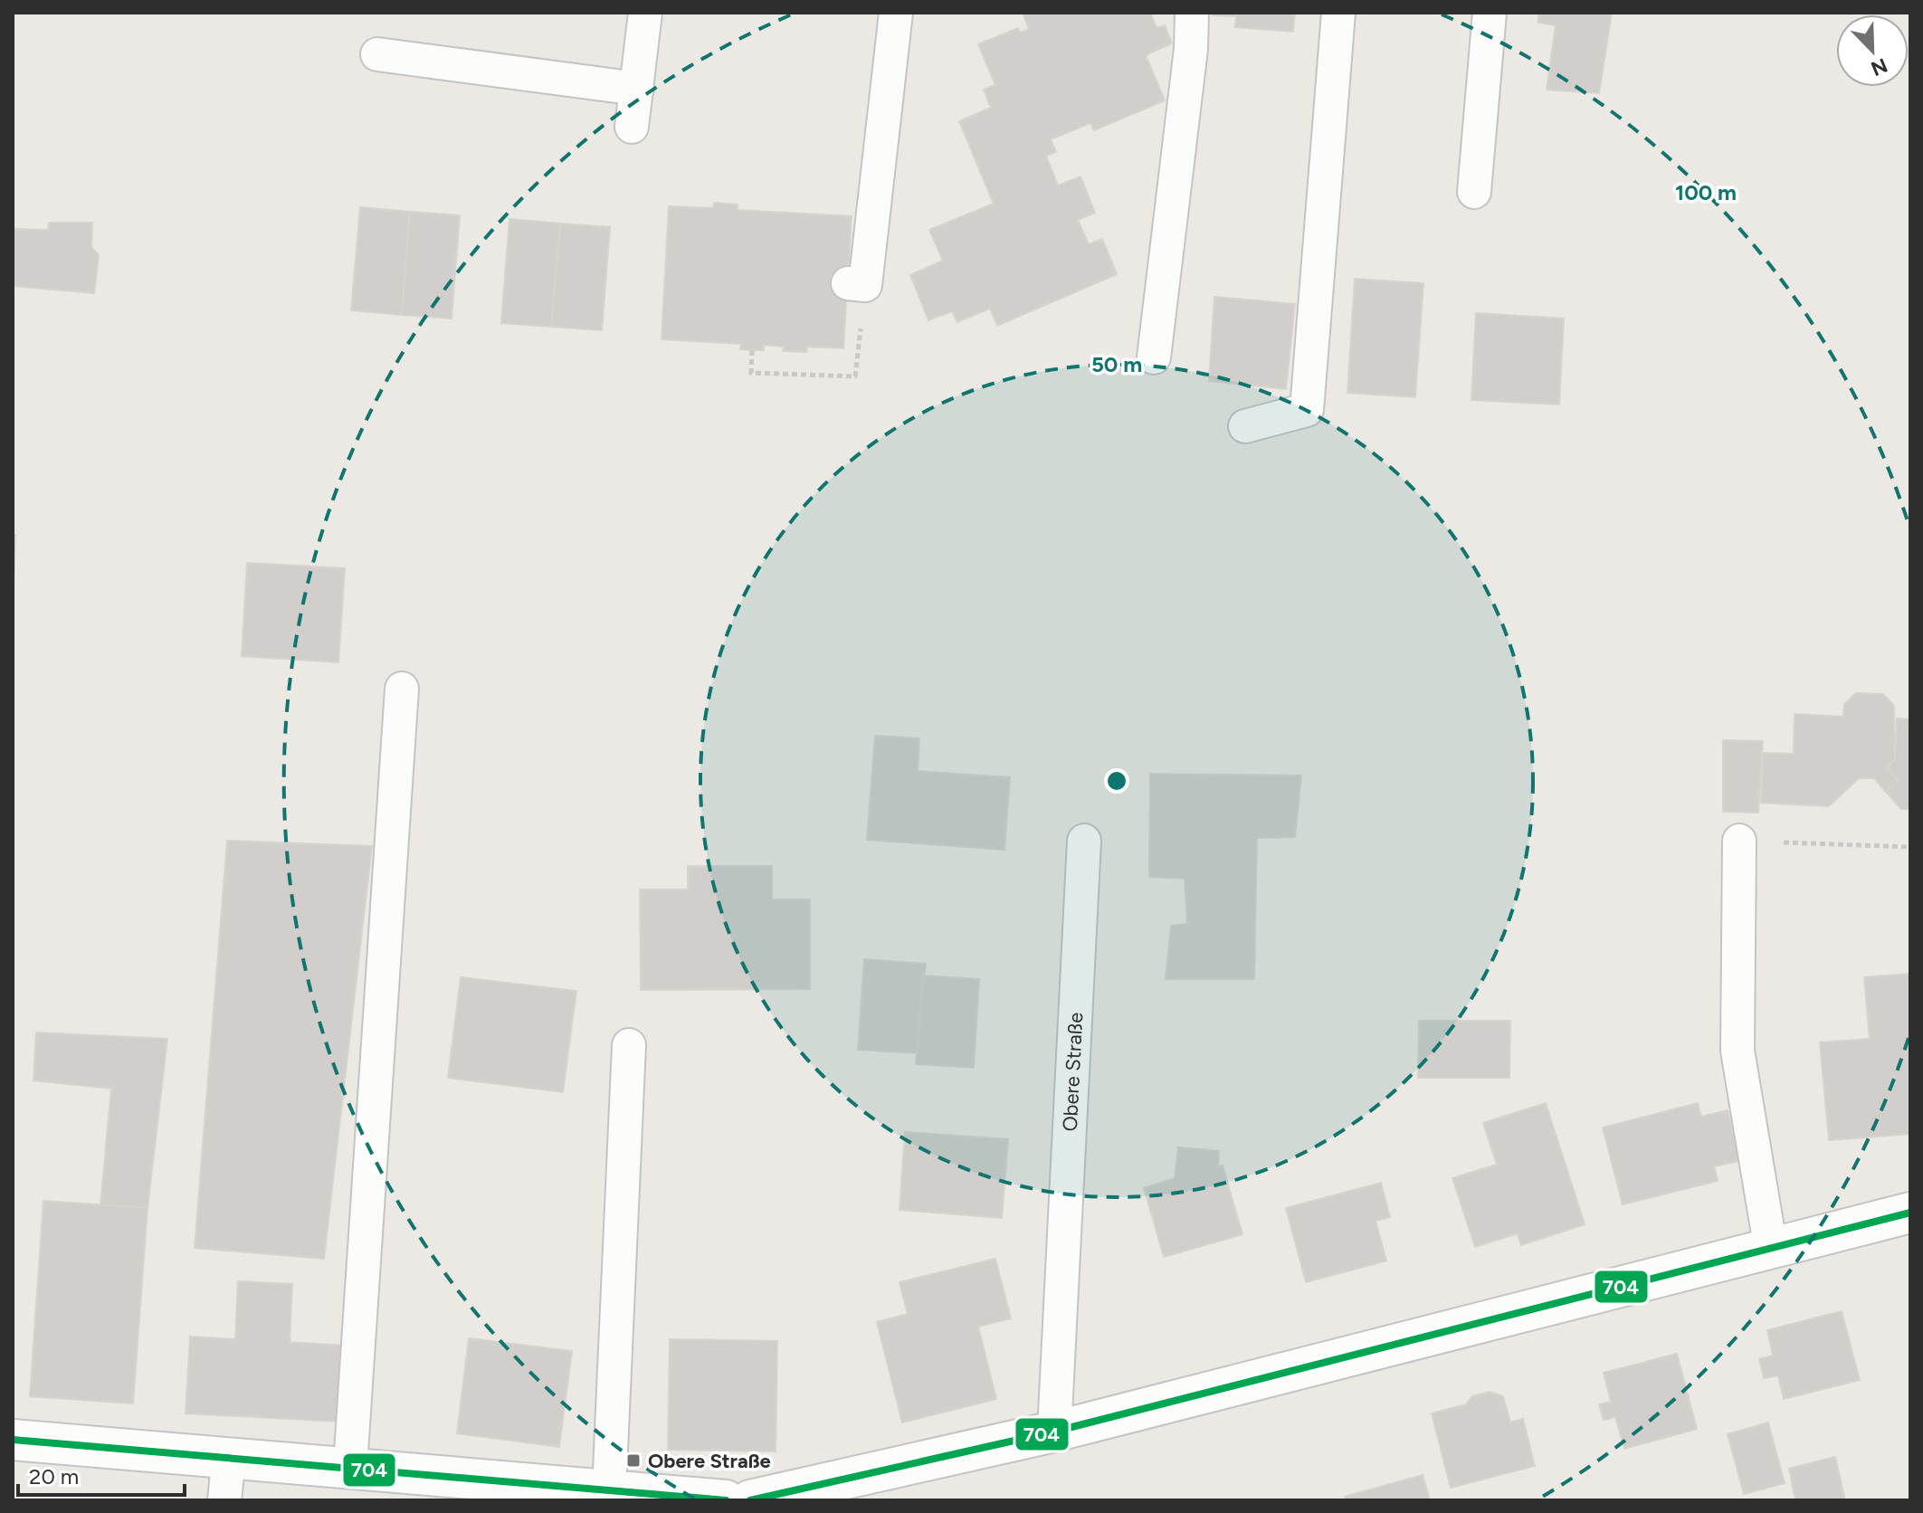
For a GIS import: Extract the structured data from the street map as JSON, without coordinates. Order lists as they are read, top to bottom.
{
  "streets": {
    "lane": ["Obere Straße"]
  },
  "places": {
    "transit": ["Obere Straße"]
  },
  "lines": ["transit line 704"],
  "scale_bar": "20 m",
  "north": "bottom right",
  "rings": ["100 m", "50 m"]
}
